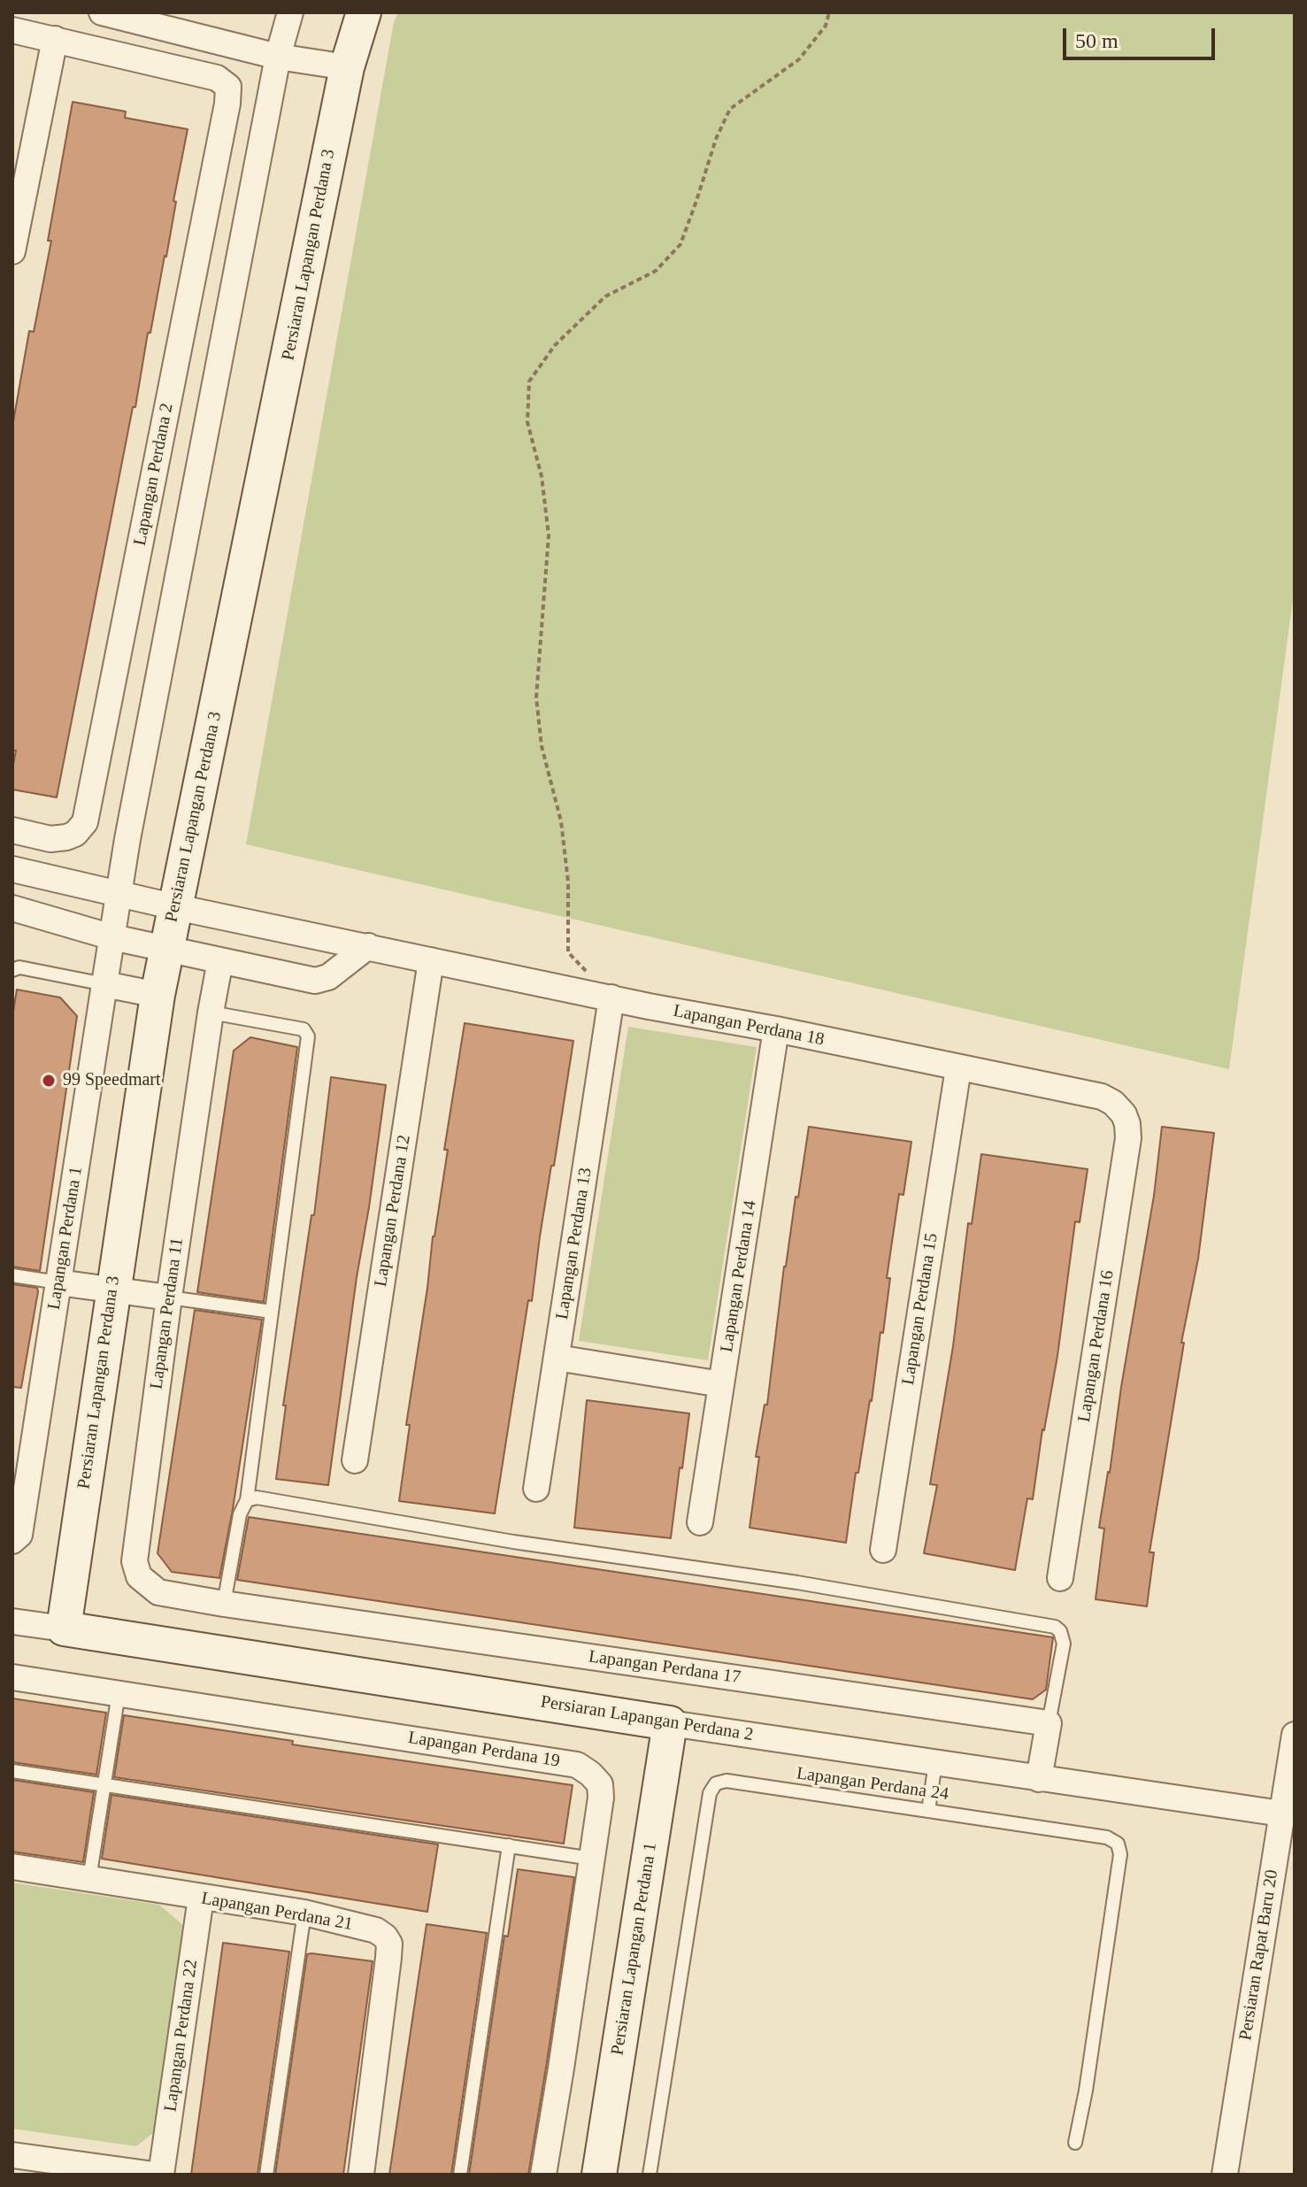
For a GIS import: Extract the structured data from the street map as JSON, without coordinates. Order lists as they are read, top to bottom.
{
  "streets": {
    "street": [
      "Persiaran Lapangan Perdana 3",
      "Lapangan Perdana 2",
      "Lapangan Perdana 18",
      "Lapangan Perdana 12",
      "Lapangan Perdana 1",
      "Lapangan Perdana 13",
      "Lapangan Perdana 14",
      "Lapangan Perdana 15",
      "Lapangan Perdana 11",
      "Lapangan Perdana 16",
      "Lapangan Perdana 17",
      "Persiaran Lapangan Perdana 2",
      "Lapangan Perdana 19",
      "Lapangan Perdana 21",
      "Persiaran Lapangan Perdana 1",
      "Persiaran Rapat Baru 20",
      "Lapangan Perdana 22"
    ],
    "lane": ["Lapangan Perdana 24"]
  },
  "crossings": [
    ["Persiaran Lapangan Perdana 3", "Lapangan Perdana 18"],
    ["Persiaran Lapangan Perdana 3", "Persiaran Lapangan Perdana 2"],
    ["Lapangan Perdana 18", "Lapangan Perdana 12"],
    ["Lapangan Perdana 18", "Lapangan Perdana 1"],
    ["Lapangan Perdana 18", "Lapangan Perdana 13"],
    ["Lapangan Perdana 18", "Lapangan Perdana 14"],
    ["Lapangan Perdana 18", "Lapangan Perdana 15"],
    ["Lapangan Perdana 18", "Lapangan Perdana 16"],
    ["Lapangan Perdana 11", "Lapangan Perdana 17"],
    ["Persiaran Lapangan Perdana 2", "Persiaran Lapangan Perdana 1"],
    ["Persiaran Lapangan Perdana 2", "Persiaran Rapat Baru 20"],
    ["Lapangan Perdana 21", "Lapangan Perdana 22"]
  ],
  "places": ["99 Speedmart"],
  "scale_bar": "50 m"
}
